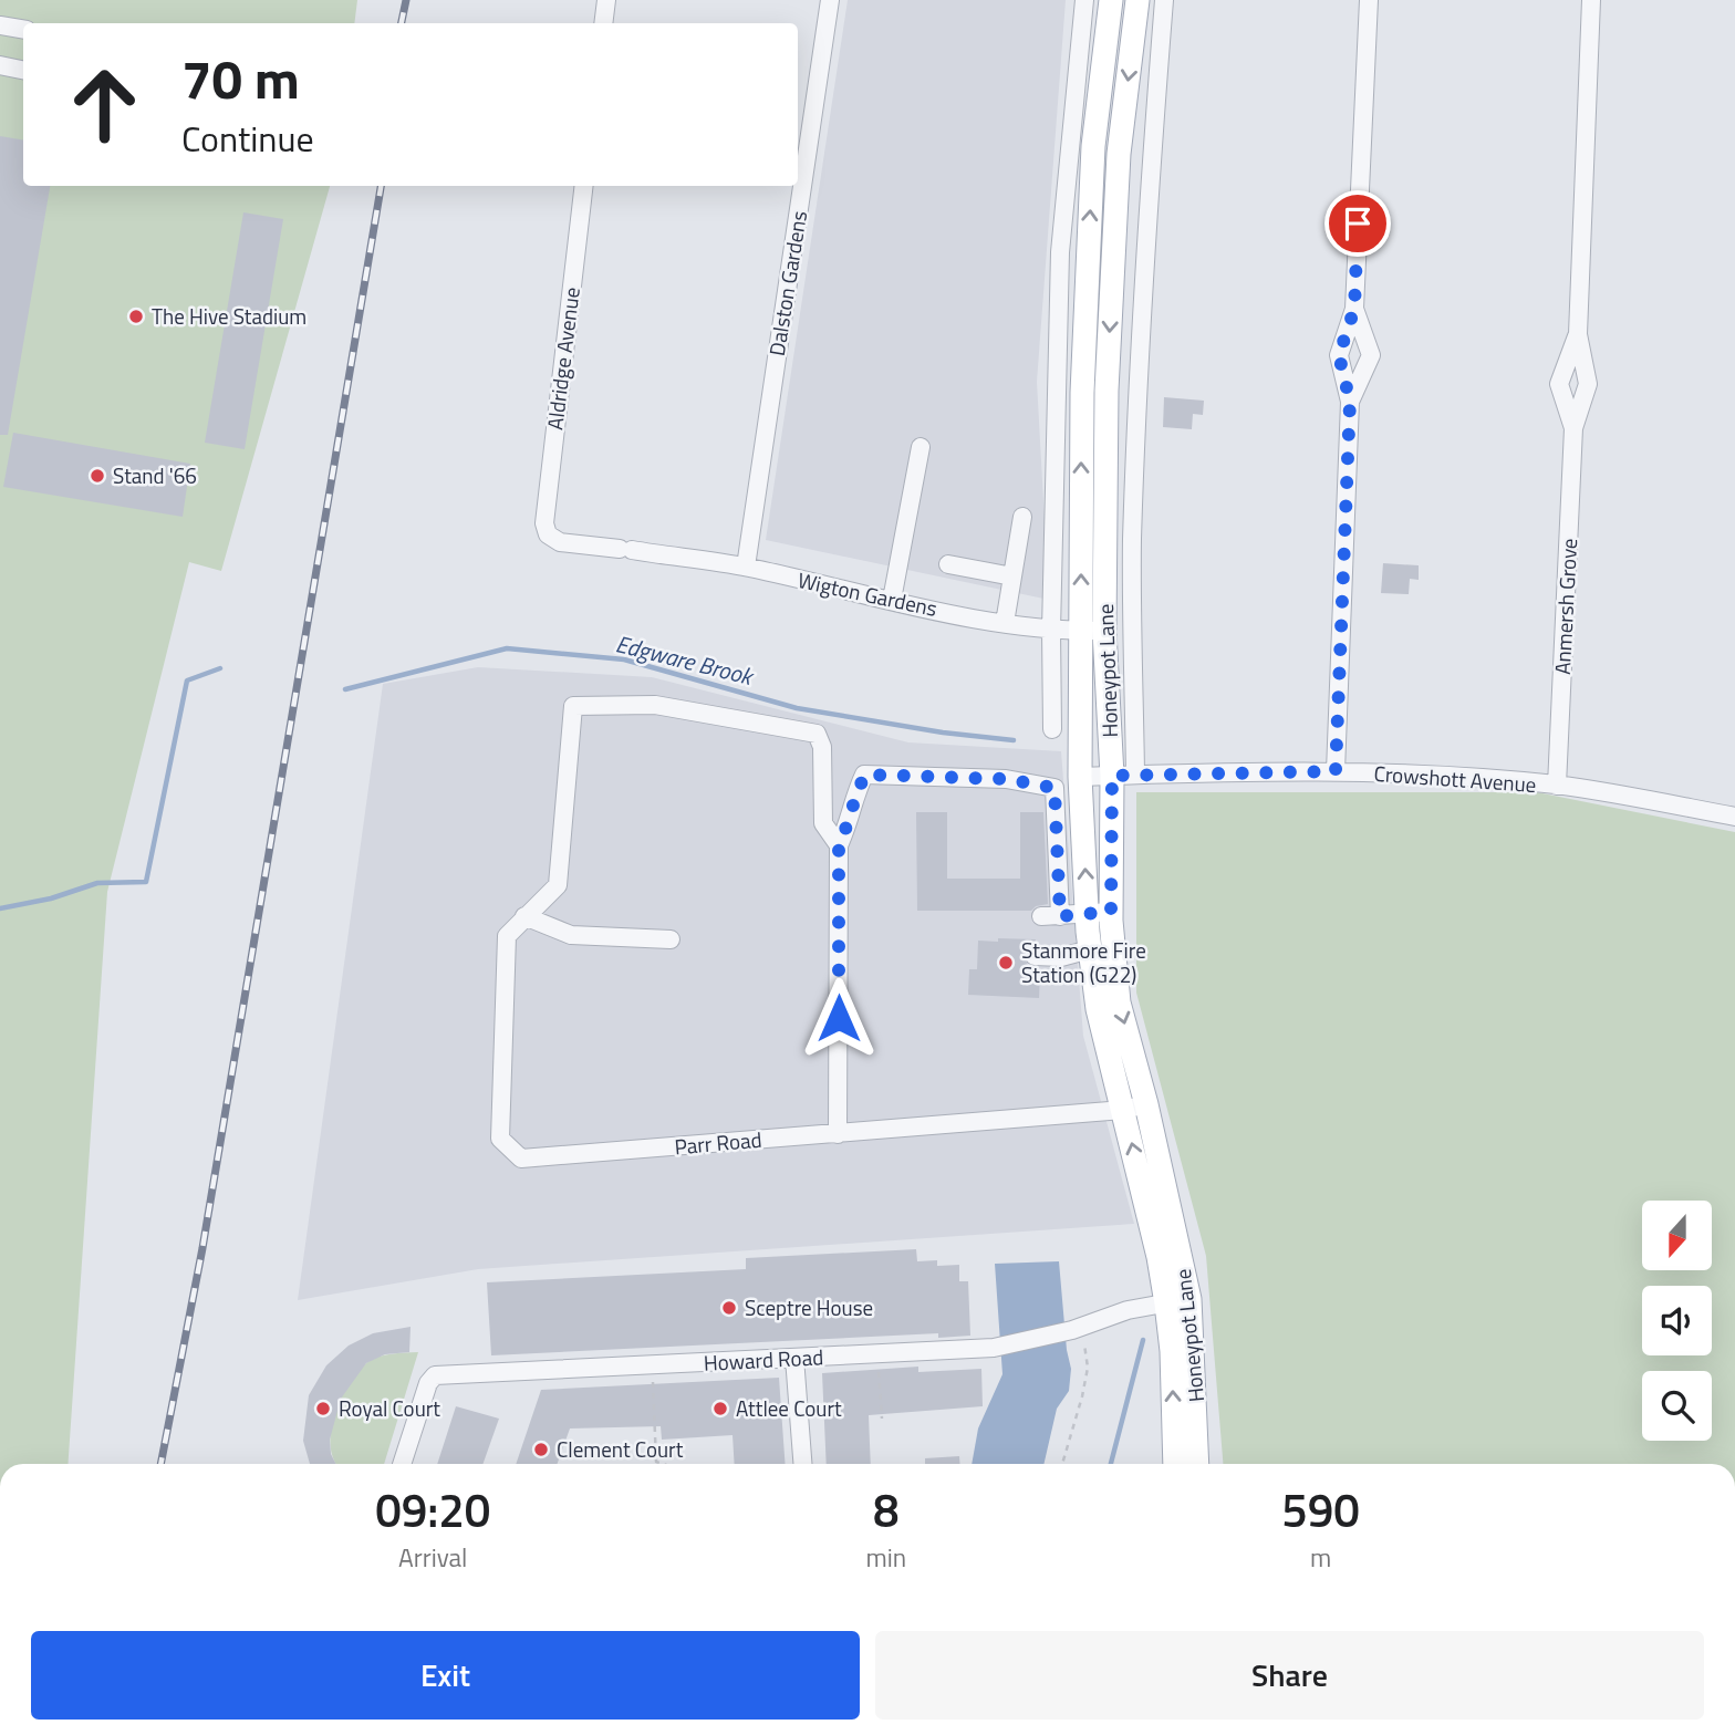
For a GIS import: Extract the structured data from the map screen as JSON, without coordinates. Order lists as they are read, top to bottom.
{
  "streets": {
    "main road": ["Honeypot Lane"],
    "street": [
      "Dalston Gardens",
      "Aldridge Avenue",
      "Wigton Gardens",
      "Anmersh Grove",
      "Crowshott Avenue",
      "Parr Road",
      "Howard Road"
    ]
  },
  "crossings": [
    ["Dalston Gardens", "Wigton Gardens"],
    ["Aldridge Avenue", "Wigton Gardens"],
    ["Wigton Gardens", "Honeypot Lane"],
    ["Anmersh Grove", "Crowshott Avenue"],
    ["Honeypot Lane", "Crowshott Avenue"],
    ["Honeypot Lane", "Parr Road"],
    ["Honeypot Lane", "Howard Road"]
  ],
  "water": ["Edgware Brook"],
  "places": [
    "The Hive Stadium",
    "Stand '66",
    "Stanmore Fire Station (G22)",
    "Sceptre House",
    "Royal Court",
    "Attlee Court",
    "Clement Court"
  ],
  "north": "bottom",
  "page": {
    "turn": ["70 m", "Continue"],
    "eta": [
      "09:20",
      "Arrival",
      "8",
      "min",
      "590",
      "m"
    ],
    "buttons": ["Exit", "Share"]
  }
}
